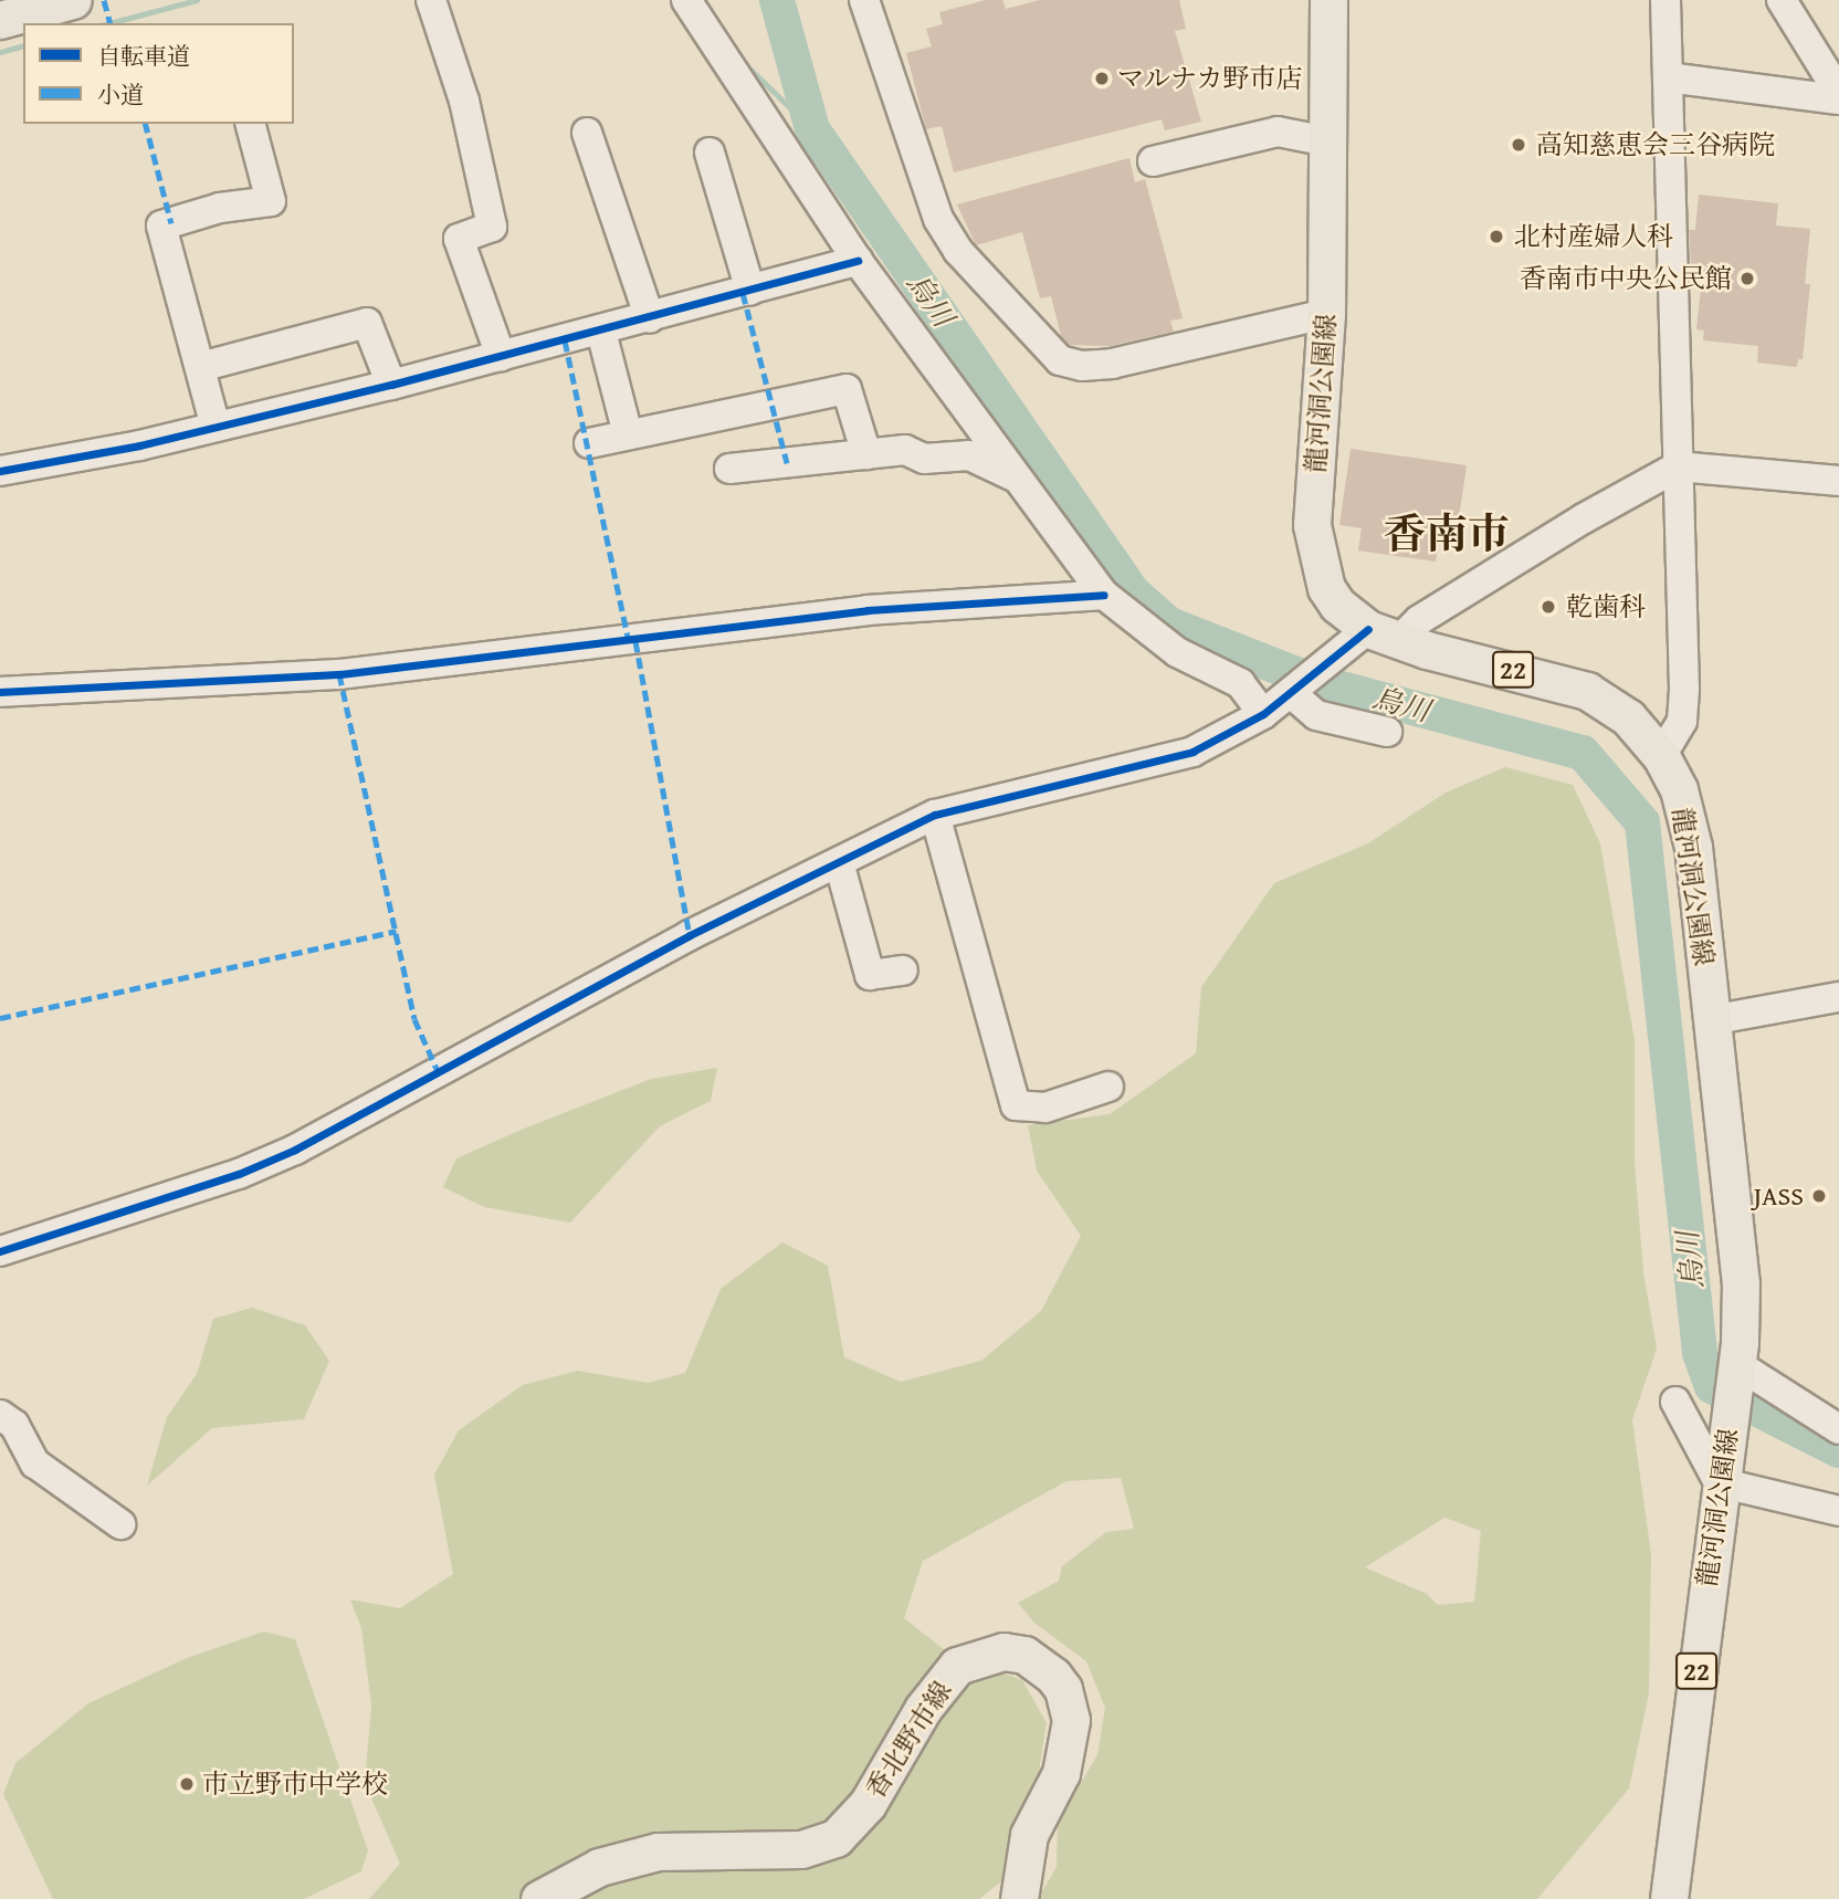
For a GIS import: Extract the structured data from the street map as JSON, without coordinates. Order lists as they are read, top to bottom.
{
  "streets": {
    "main road": ["龍河洞公園線", "22", "香北野市線"]
  },
  "districts": ["香南市"],
  "water": ["烏川"],
  "places": [
    "マルナカ野市店",
    "高知慈恵会三谷病院",
    "北村産婦人科",
    "香南市中央公民館",
    "乾歯科",
    "JASS",
    "市立野市中学校"
  ],
  "legend": ["自転車道", "小道"]
}
